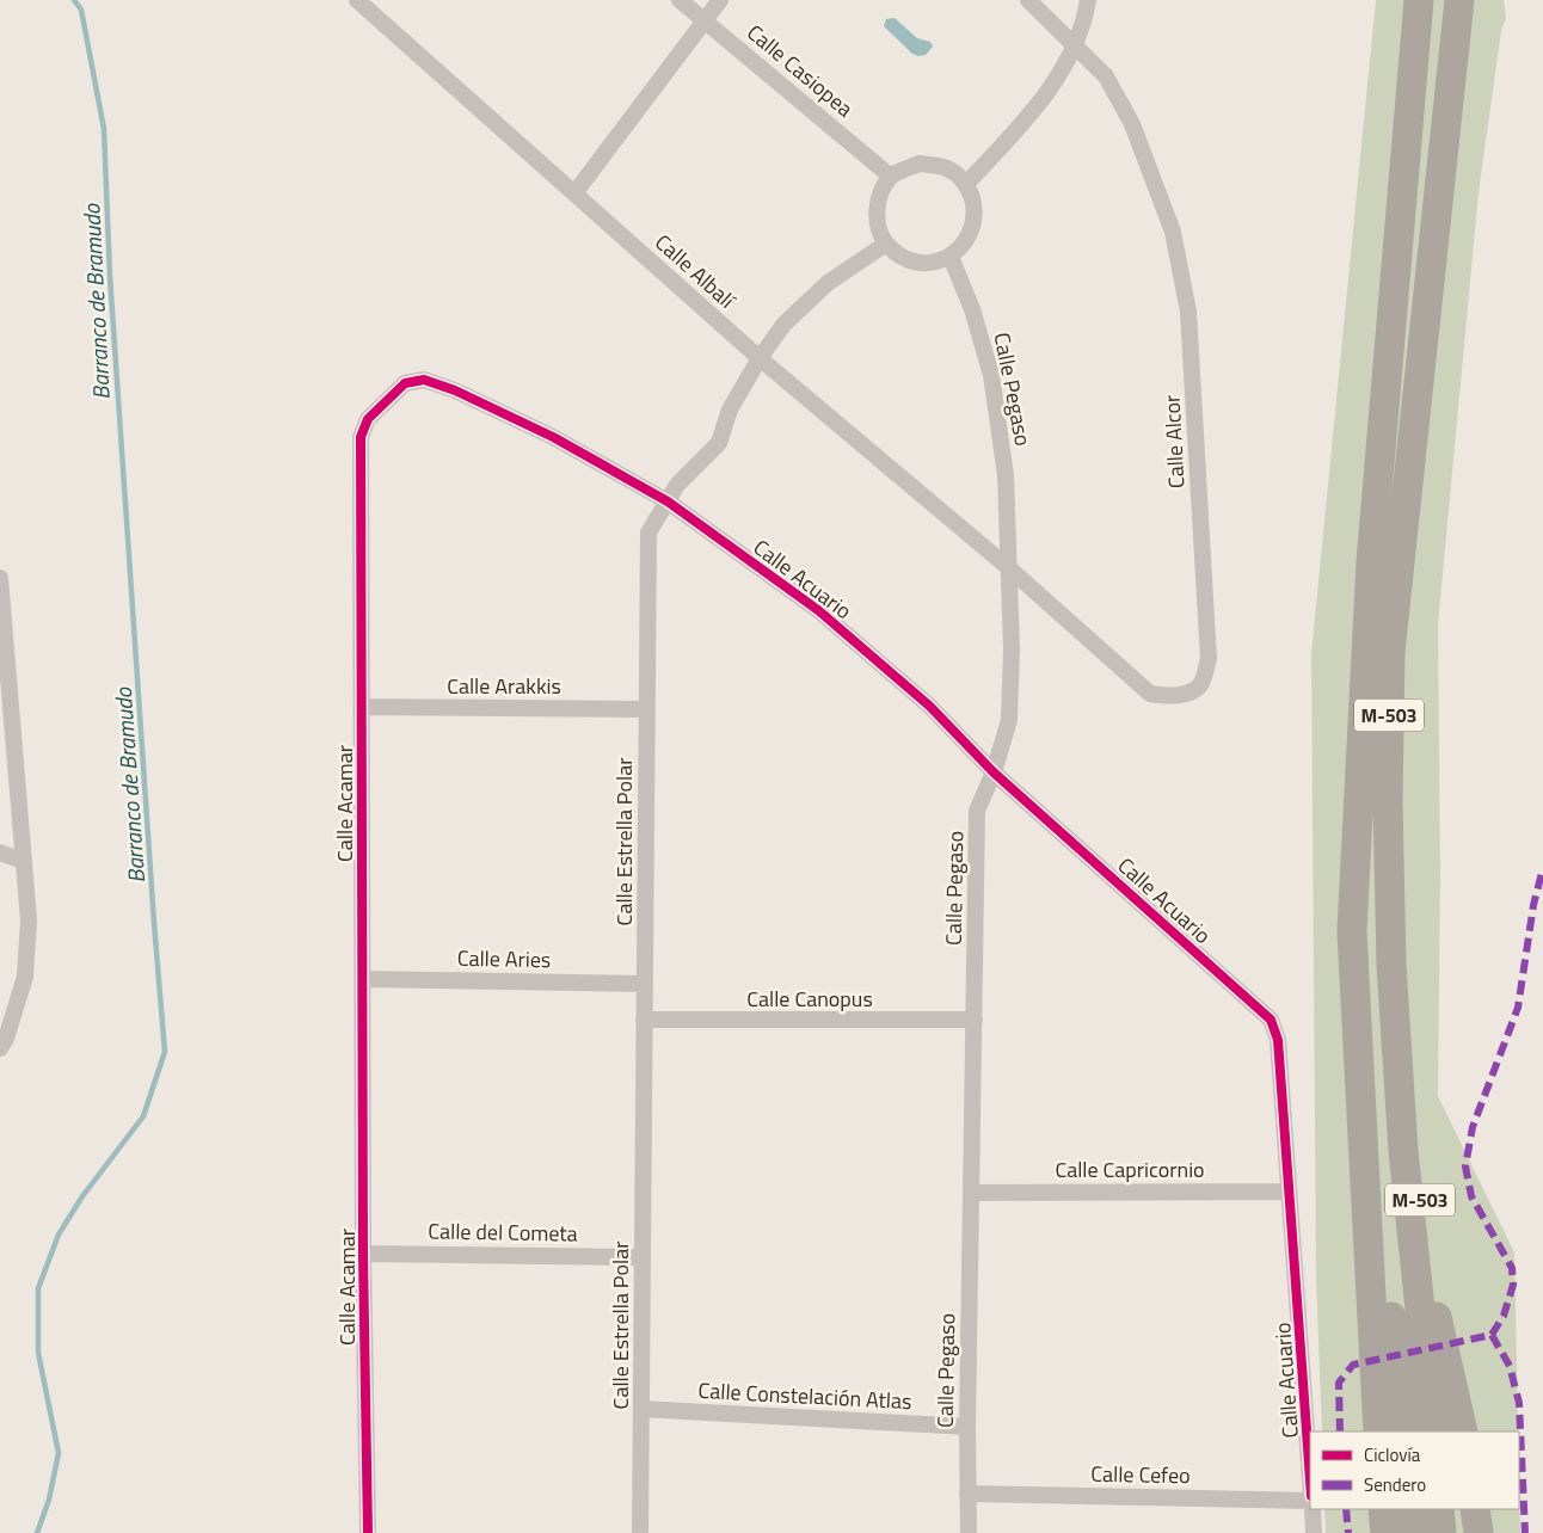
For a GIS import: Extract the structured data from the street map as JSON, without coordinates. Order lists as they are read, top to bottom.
{
  "streets": {
    "highway": ["M-503"],
    "street": [
      "Calle Casiopea",
      "Calle Albalí",
      "Calle Pegaso",
      "Calle Alcor",
      "Calle Acuario",
      "Calle Arakkis",
      "Calle Acamar",
      "Calle Estrella Polar",
      "Calle Aries",
      "Calle Canopus",
      "Calle Capricornio",
      "Calle del Cometa",
      "Calle Constelación Atlas",
      "Calle Cefeo"
    ]
  },
  "crossings": [
    ["Calle Casiopea", "Calle Pegaso"],
    ["Calle Casiopea", "Calle Estrella Polar"],
    ["Calle Albalí", "Calle Pegaso"],
    ["Calle Albalí", "Calle Alcor"],
    ["Calle Albalí", "Calle Estrella Polar"],
    ["Calle Pegaso", "Calle Alcor"],
    ["Calle Pegaso", "Calle Acuario"],
    ["Calle Pegaso", "Calle Estrella Polar"],
    ["Calle Pegaso", "Calle Canopus"],
    ["Calle Pegaso", "Calle Capricornio"],
    ["Calle Pegaso", "Calle Constelación Atlas"],
    ["Calle Pegaso", "Calle Cefeo"],
    ["Calle Acuario", "Calle Acamar"],
    ["Calle Acuario", "Calle Estrella Polar"],
    ["Calle Acuario", "Calle Capricornio"],
    ["Calle Arakkis", "Calle Acamar"],
    ["Calle Arakkis", "Calle Estrella Polar"],
    ["Calle Acamar", "Calle Estrella Polar"],
    ["Calle Acamar", "Calle Aries"],
    ["Calle Acamar", "Calle del Cometa"],
    ["Calle Estrella Polar", "Calle Aries"],
    ["Calle Estrella Polar", "Calle Canopus"],
    ["Calle Estrella Polar", "Calle del Cometa"],
    ["Calle Estrella Polar", "Calle Constelación Atlas"]
  ],
  "water": ["Barranco de Bramudo"],
  "legend": ["Ciclovía", "Sendero"]
}
